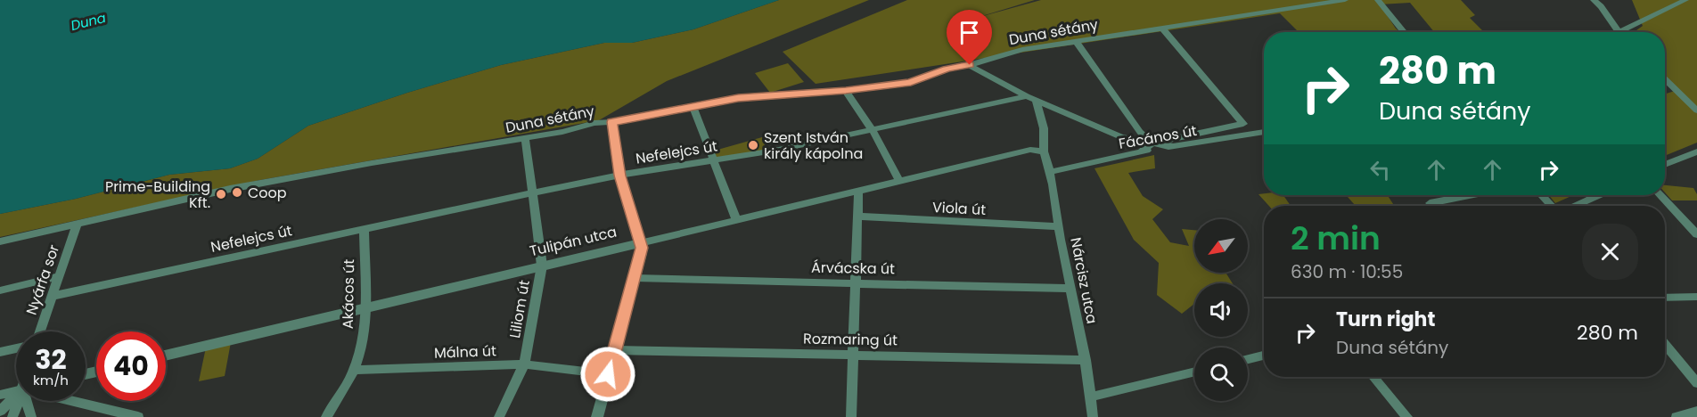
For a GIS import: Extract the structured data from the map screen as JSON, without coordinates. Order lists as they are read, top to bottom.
{
  "streets": {
    "street": [
      "Duna sétány",
      "Fácános út",
      "Nefelejcs út",
      "Viola út",
      "Tulipán utca",
      "Árvácska út",
      "Nyárfa sor",
      "Nárcisz utca",
      "Akácos út",
      "Liliom út",
      "Rozmaring út",
      "Málna út"
    ]
  },
  "crossings": [
    ["Duna sétány", "Nyárfa sor"],
    ["Duna sétány", "Liliom út"],
    ["Fácános út", "Nárcisz utca"],
    ["Nefelejcs út", "Nyárfa sor"],
    ["Nefelejcs út", "Akácos út"],
    ["Nefelejcs út", "Liliom út"],
    ["Viola út", "Nárcisz utca"],
    ["Tulipán utca", "Nárcisz utca"],
    ["Tulipán utca", "Akácos út"],
    ["Tulipán utca", "Liliom út"],
    ["Árvácska út", "Nárcisz utca"],
    ["Nárcisz utca", "Rozmaring út"],
    ["Akácos út", "Málna út"],
    ["Liliom út", "Málna út"]
  ],
  "water": ["Duna"],
  "places": ["Szent István király kápolna", "Coop", "Prime-Building Kft."],
  "north": "bottom left",
  "page": {
    "turn": ["280 m", "Duna sétány"],
    "heading": ["2 min", "630 m · 10:55"],
    "list": [
      {
        "name": "Turn right",
        "note": "Duna sétány",
        "value": "280 m"
      }
    ],
    "speed": "32 km/h",
    "limit": "40"
  }
}
